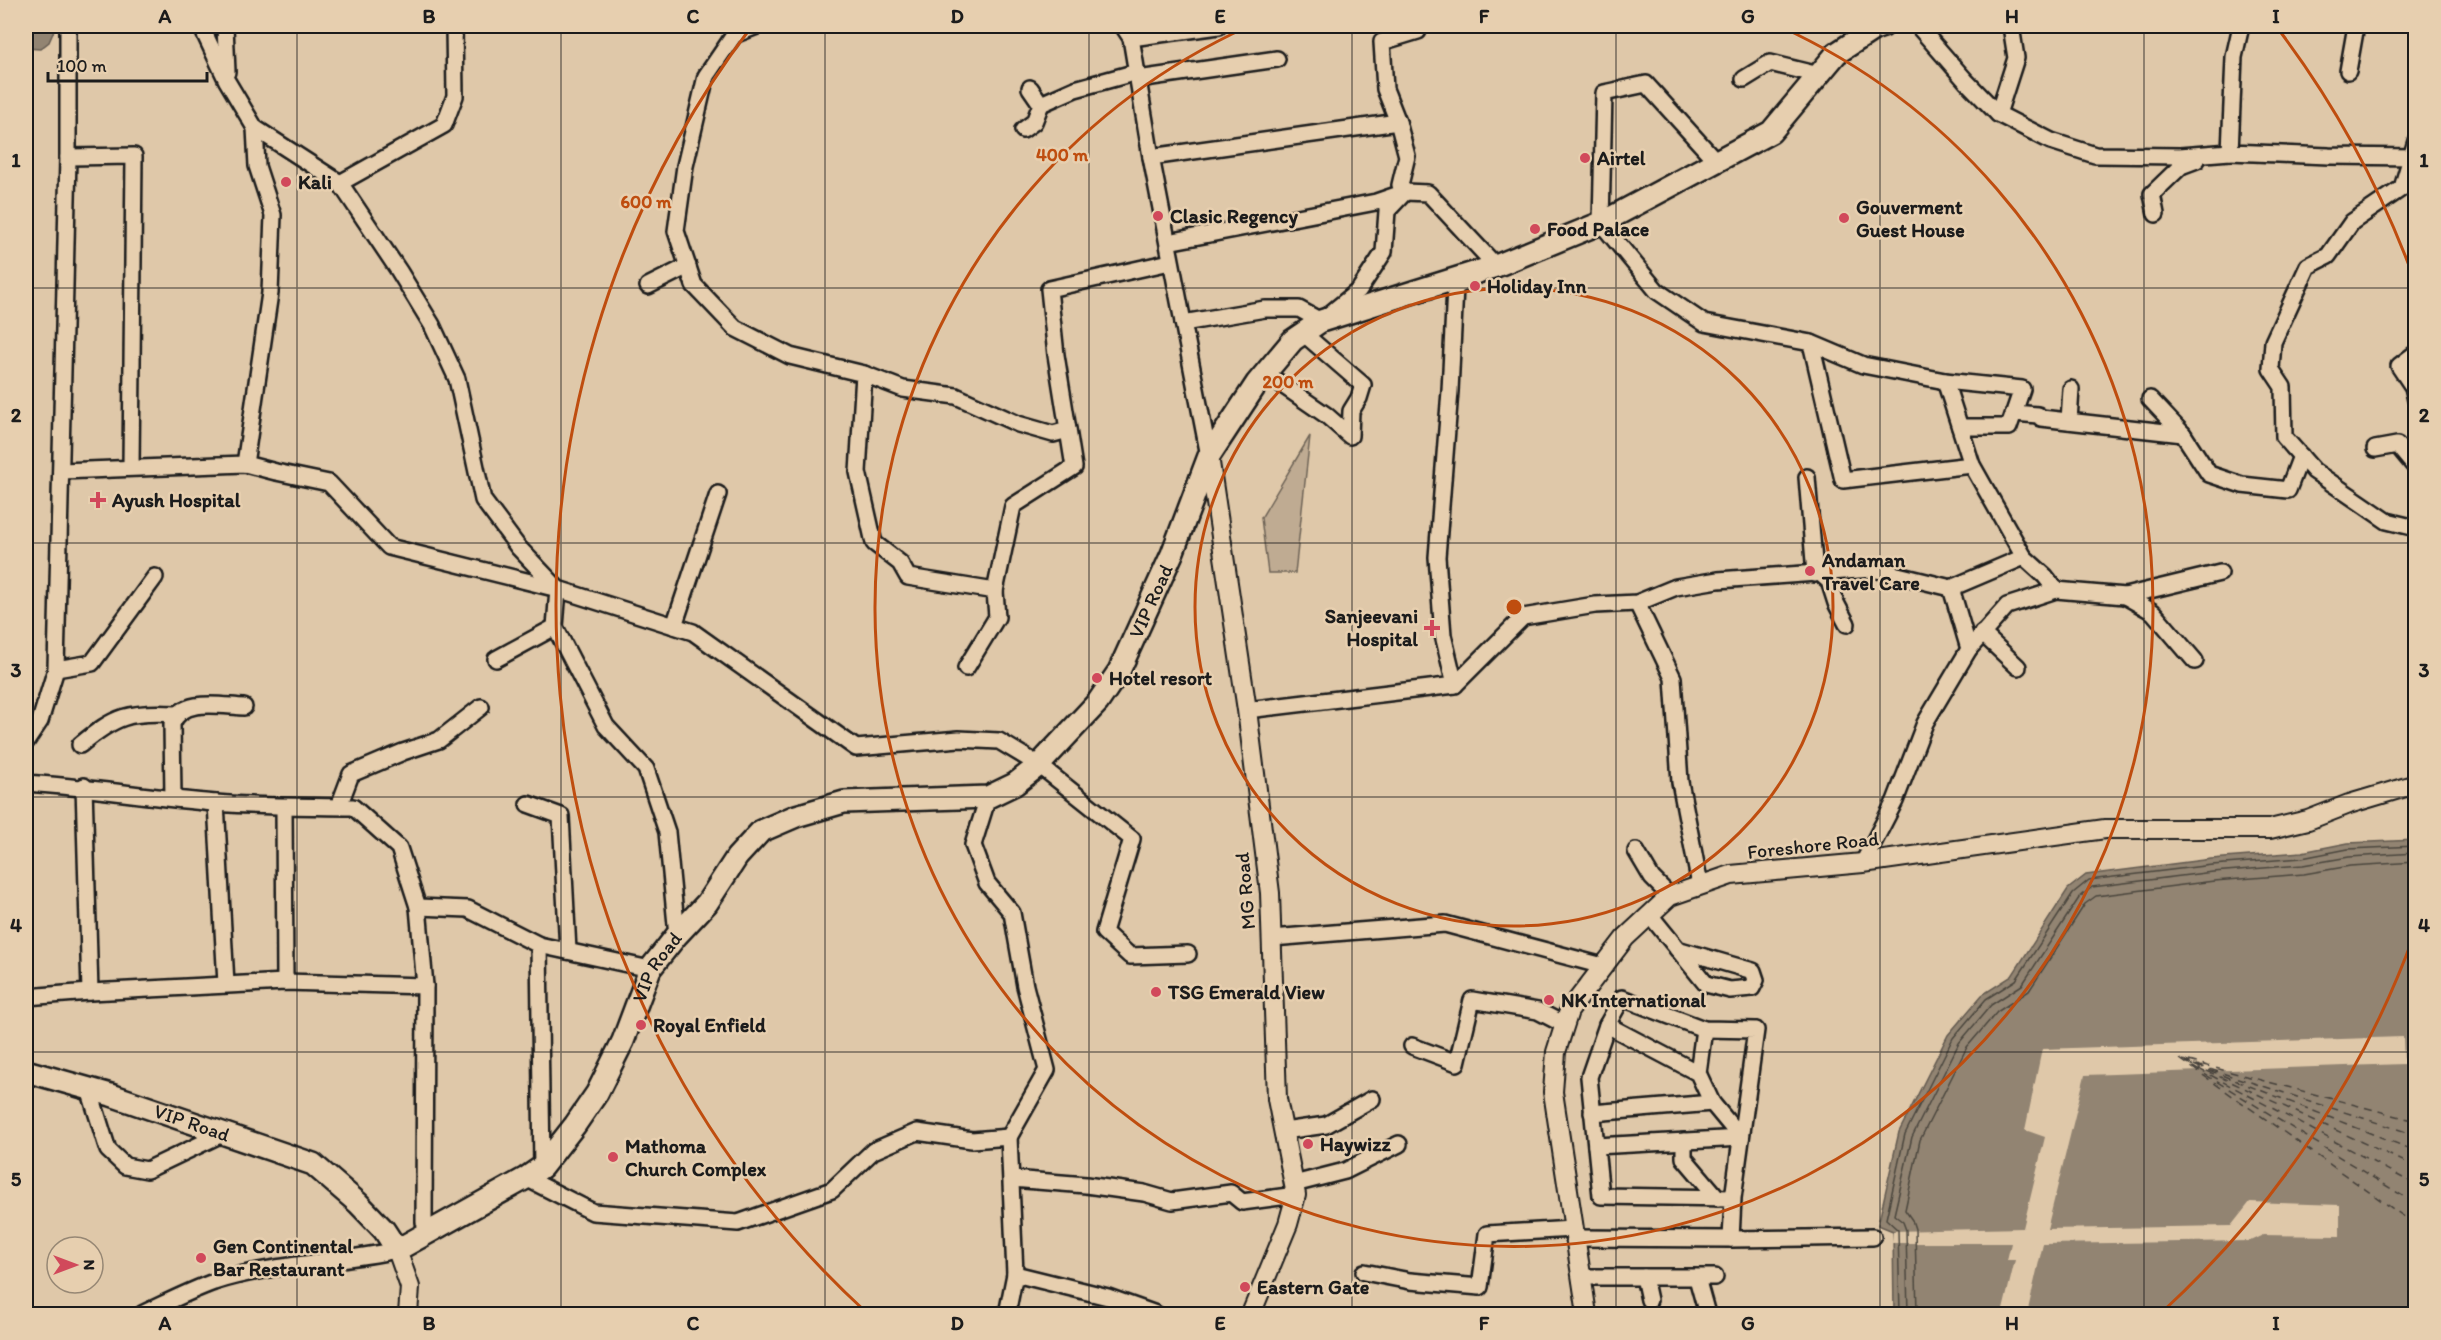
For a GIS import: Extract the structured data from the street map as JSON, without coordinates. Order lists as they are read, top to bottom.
{
  "streets": {
    "highway": ["VIP Road"],
    "main road": ["Foreshore Road", "MG Road"]
  },
  "crossings": [
    ["VIP Road", "MG Road"]
  ],
  "places": {
    "other": [
      "Airtel",
      "Kali",
      "Clasic Regency",
      "Gouverment Guest House",
      "Food Palace",
      "Holiday Inn",
      "Andaman Travel Care",
      "Hotel resort",
      "TSG Emerald View",
      "NK International",
      "Royal Enfield",
      "Haywizz",
      "Mathoma Church Complex",
      "Gen Continental Bar Restaurant",
      "Eastern Gate"
    ],
    "health": ["Ayush Hospital", "Sanjeevani Hospital"]
  },
  "scale_bar": "100 m",
  "north": "right",
  "grid": {
    "columns": [
      "A",
      "B",
      "C",
      "D",
      "E",
      "F",
      "G",
      "H",
      "I"
    ],
    "rows": [
      "1",
      "2",
      "3",
      "4",
      "5"
    ]
  },
  "rings": ["400 m", "600 m", "200 m"]
}
